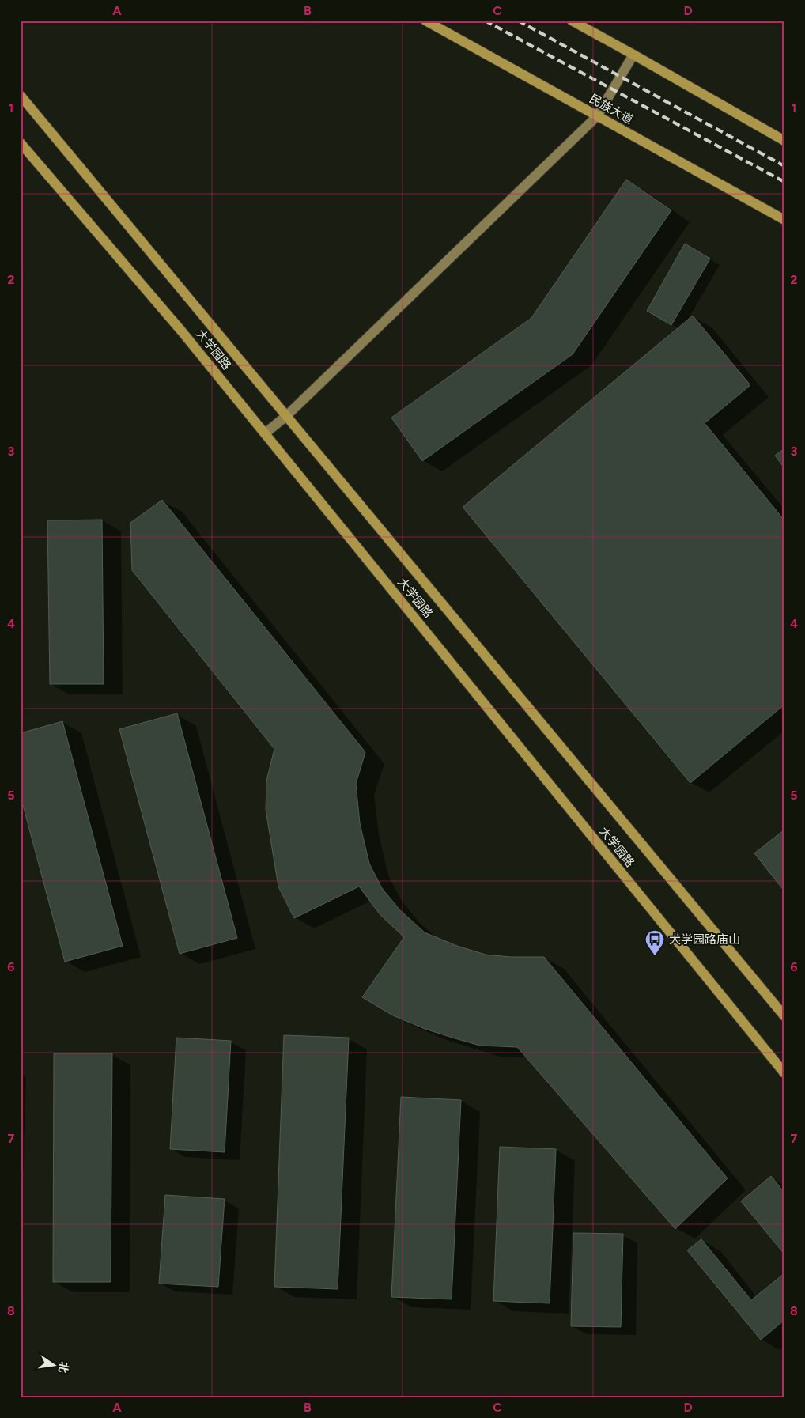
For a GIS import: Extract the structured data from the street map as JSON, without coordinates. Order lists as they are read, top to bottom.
{
  "streets": {
    "main road": ["民族大道", "大学园路"]
  },
  "places": {
    "bus stop": ["大学园路庙山"]
  },
  "north": "right",
  "grid": {
    "columns": [
      "A",
      "B",
      "C",
      "D"
    ],
    "rows": [
      "1",
      "2",
      "3",
      "4",
      "5",
      "6",
      "7",
      "8"
    ]
  }
}
